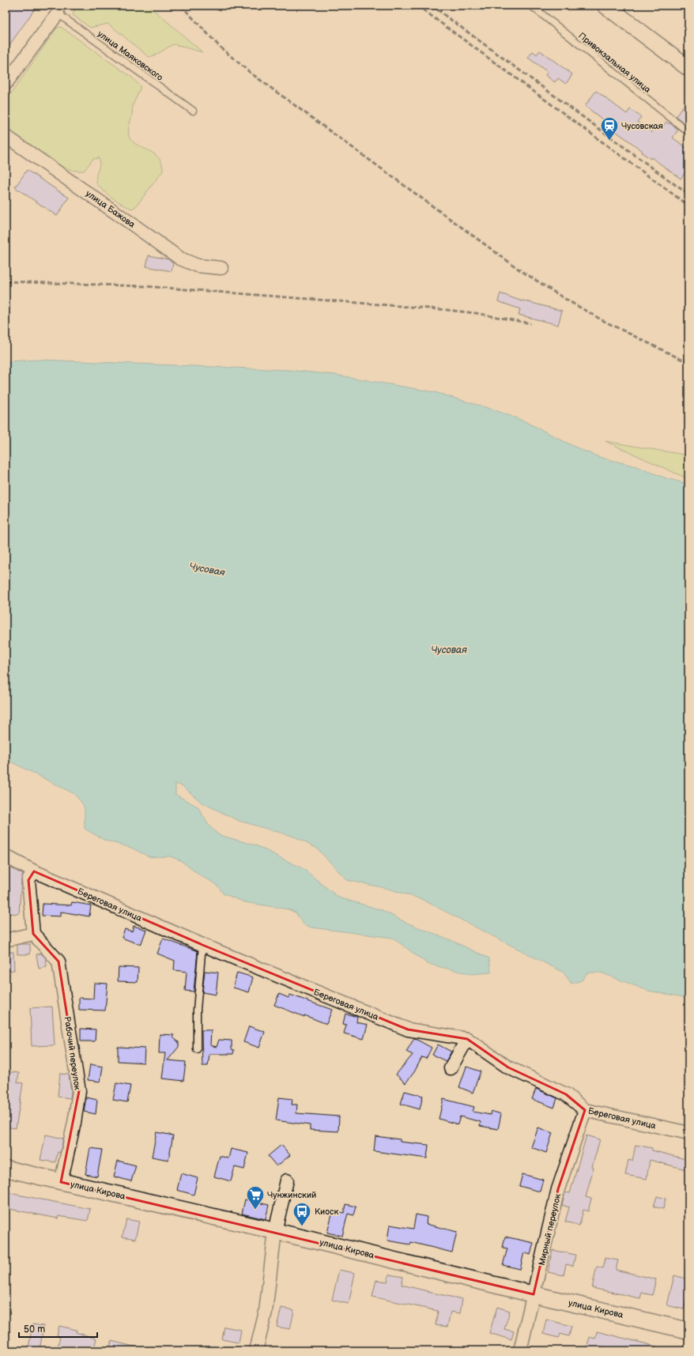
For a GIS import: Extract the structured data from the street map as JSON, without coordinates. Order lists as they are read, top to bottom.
{
  "streets": {
    "street": [
      "улица Бажова",
      "Береговая улица",
      "Рабочий переулок",
      "улица Кирова",
      "Мирный переулок"
    ],
    "lane": ["улица Маяковского", "Привокзальная улица"]
  },
  "crossings": [
    ["Береговая улица", "Мирный переулок"],
    ["Рабочий переулок", "улица Кирова"],
    ["улица Кирова", "Мирный переулок"]
  ],
  "water": ["Чусовая"],
  "places": {
    "station": ["Чусовская"],
    "supermarket": ["Чунжинский"],
    "bus stop": ["Киоск"]
  },
  "scale_bar": "50 m"
}
